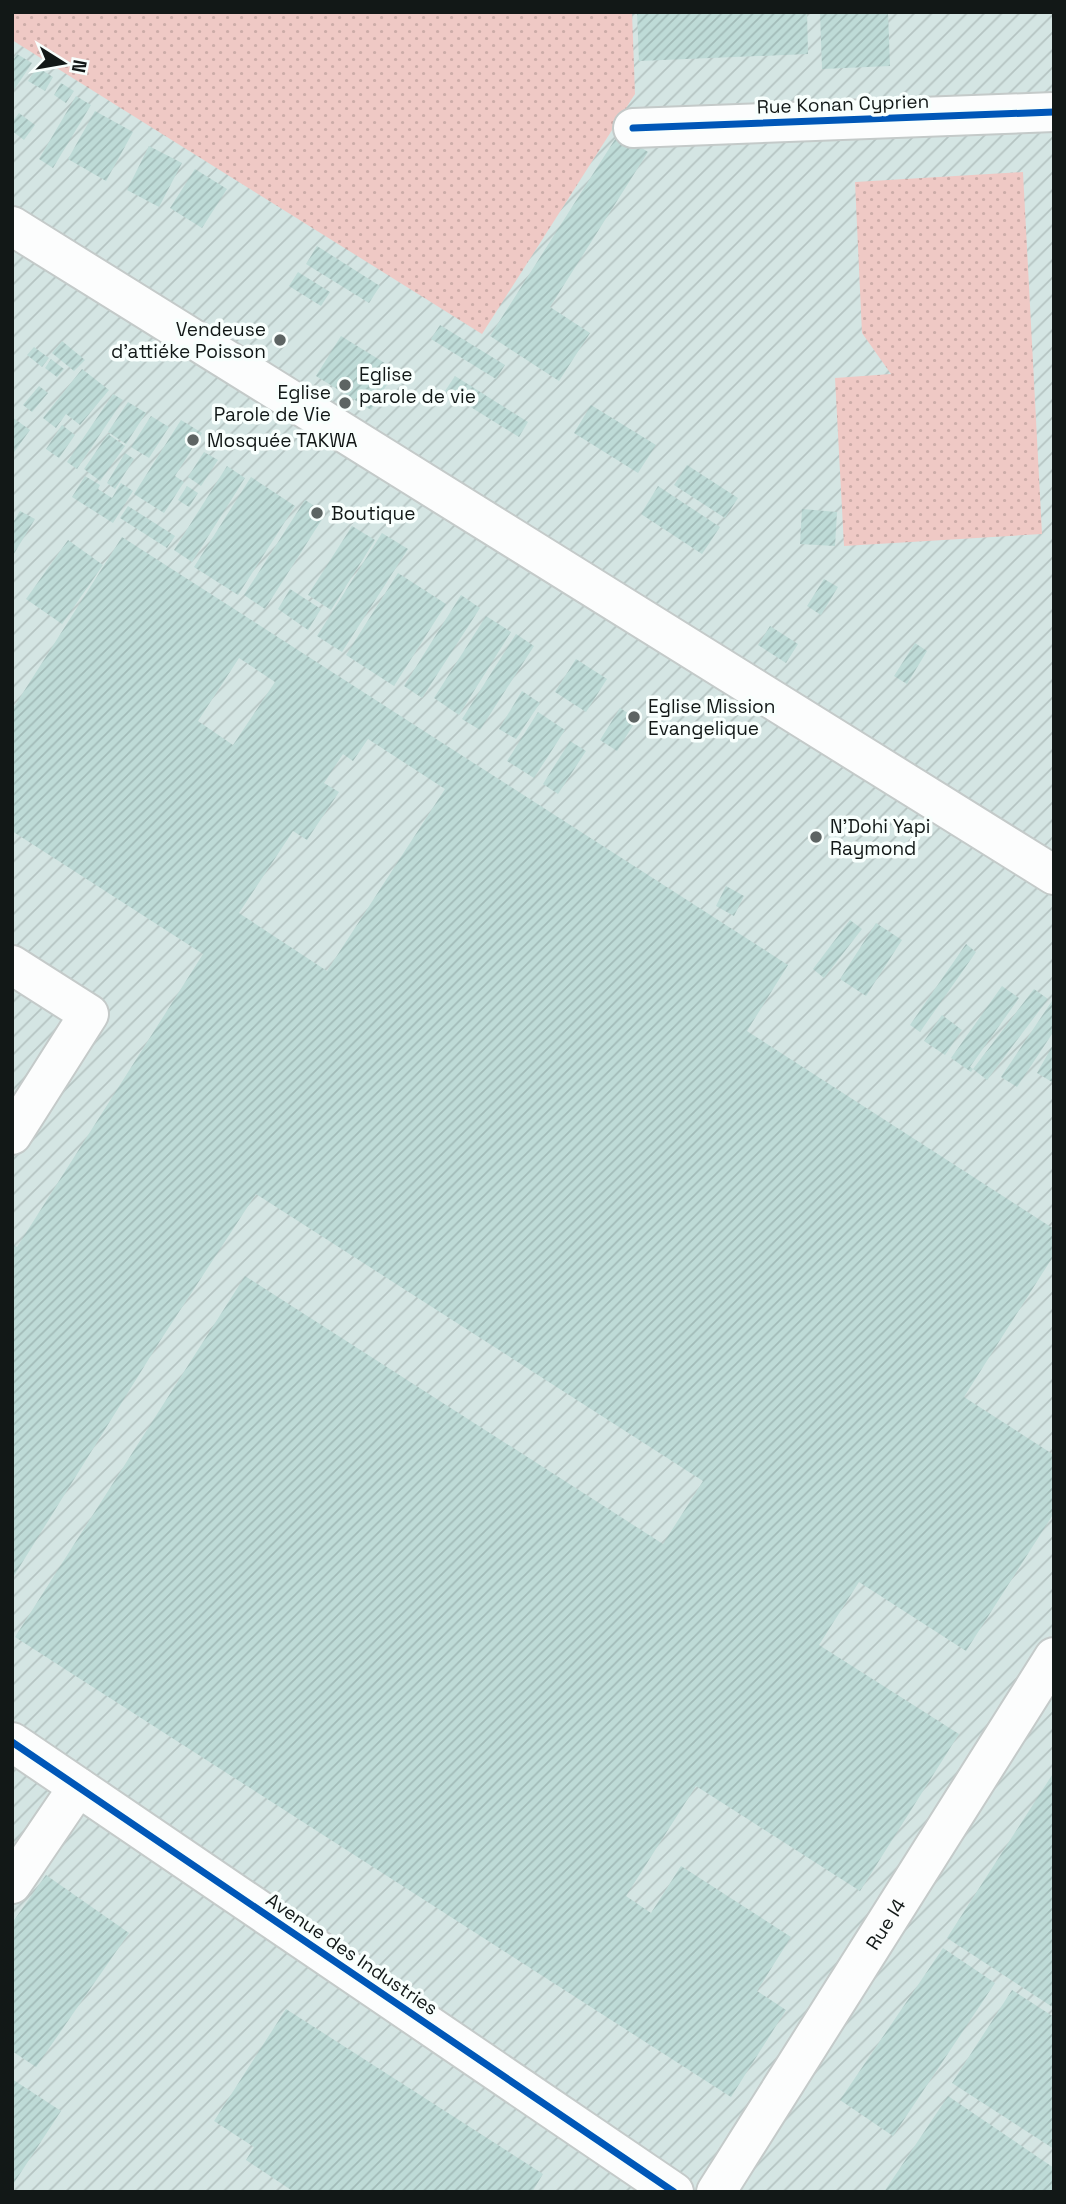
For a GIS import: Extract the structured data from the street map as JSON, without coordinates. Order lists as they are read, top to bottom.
{
  "streets": {
    "street": ["Rue Konan Cyprien", "Rue I4", "Avenue des Industries"]
  },
  "places": [
    "Vendeuse d'attiéke Poisson",
    "Eglise parole de vie",
    "Eglise Parole de Vie",
    "Mosquée TAKWA",
    "Boutique",
    "Eglise Mission Evangelique",
    "N'Dohi Yapi Raymond"
  ],
  "north": "right"
}
